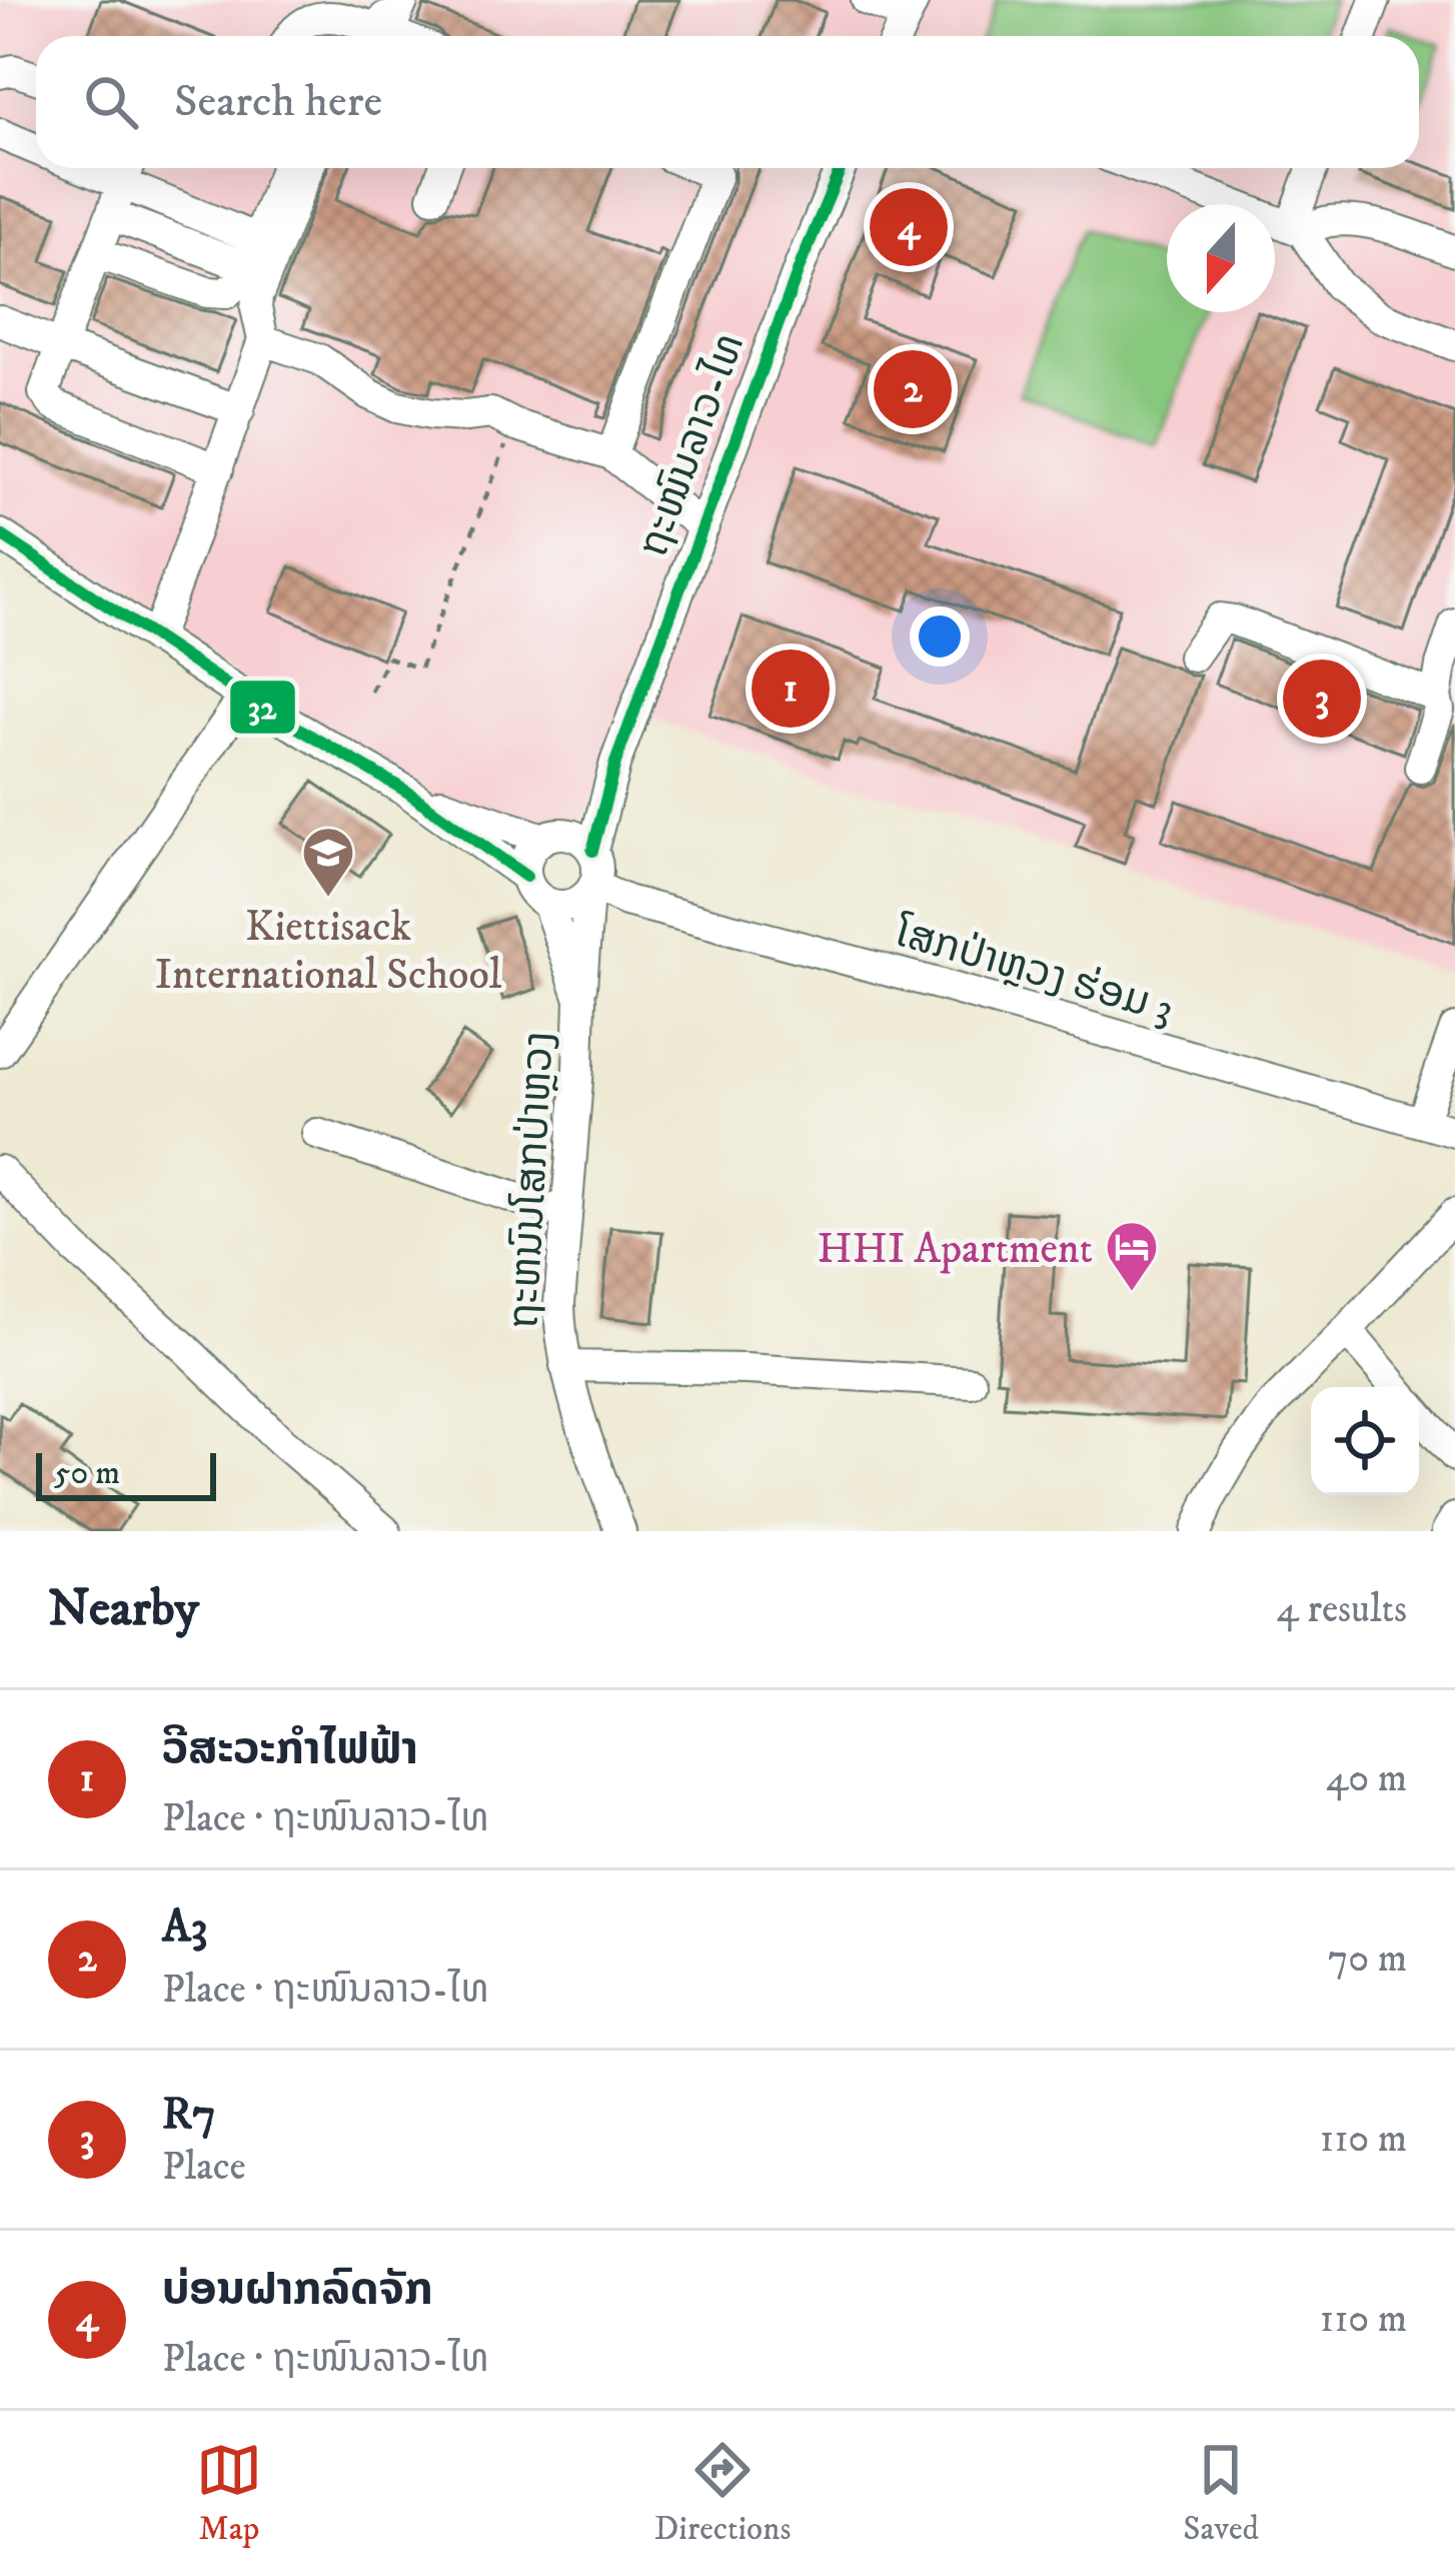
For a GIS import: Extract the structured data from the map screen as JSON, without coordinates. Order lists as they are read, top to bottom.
{
  "streets": {
    "street": ["ຖະໜົນລາວ-ໄທ", "ໂສກປ່າຫຼວງ ຮ່ອມ 3", "ຖະຫນົນໂສກປ່າຫຼວງ"]
  },
  "crossings": [
    ["ຖະໜົນລາວ-ໄທ", "ໂສກປ່າຫຼວງ ຮ່ອມ 3"],
    ["ຖະໜົນລາວ-ໄທ", "ຖະຫນົນໂສກປ່າຫຼວງ"],
    ["ໂສກປ່າຫຼວງ ຮ່ອມ 3", "ຖະຫນົນໂສກປ່າຫຼວງ"]
  ],
  "places": {
    "school or university": ["Kiettisack International School"],
    "hotel": ["HHI Apartment"]
  },
  "lines": ["transit line 32"],
  "scale_bar": "50 m",
  "north": "bottom",
  "page": {
    "search": "Search here",
    "pins": [
      "4",
      "2",
      "1",
      "3"
    ],
    "scale": "50 m",
    "heading": ["Nearby", "4 results"],
    "list": [
      {
        "mark": "1",
        "name": "ວີສະວະກຳໄຟຟ້າ",
        "note": "Place · ຖະໜົນລາວ-ໄທ",
        "value": "40 m"
      },
      {
        "mark": "2",
        "name": "A3",
        "note": "Place · ຖະໜົນລາວ-ໄທ",
        "value": "70 m"
      },
      {
        "mark": "3",
        "name": "R7",
        "note": "Place",
        "value": "110 m"
      },
      {
        "mark": "4",
        "name": "ບ່ອນຝາກລົດຈັກ",
        "note": "Place · ຖະໜົນລາວ-ໄທ",
        "value": "110 m"
      }
    ],
    "nav": ["Map", "Directions", "Saved"]
  }
}
